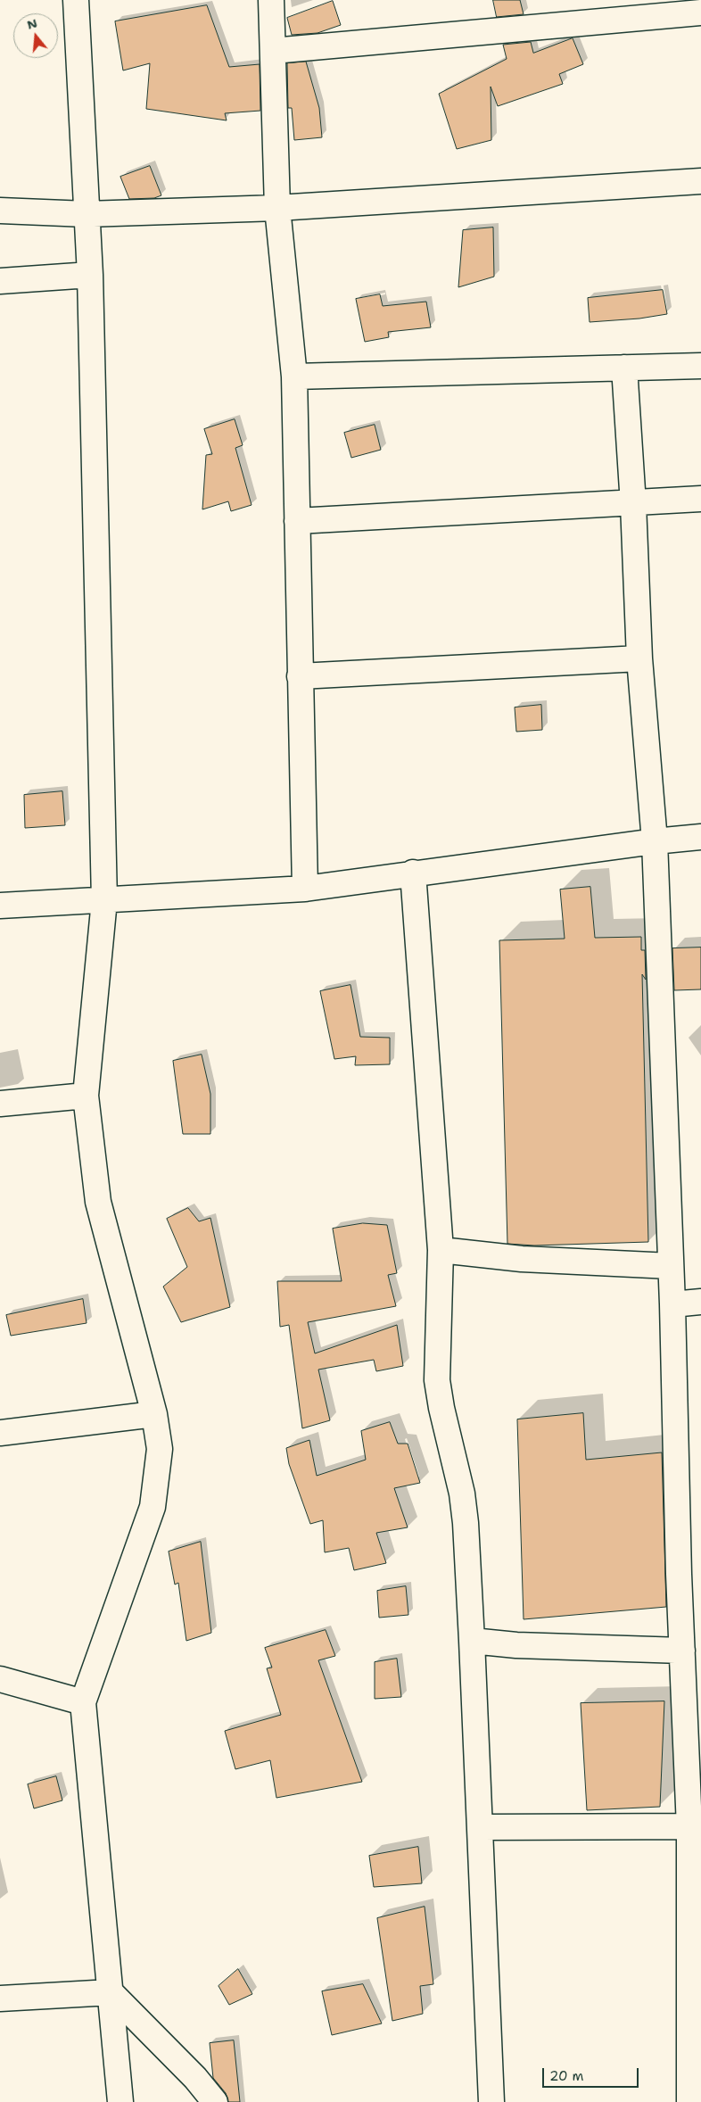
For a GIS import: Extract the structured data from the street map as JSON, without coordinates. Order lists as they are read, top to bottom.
{
  "scale_bar": "20 m",
  "north": "top"
}
